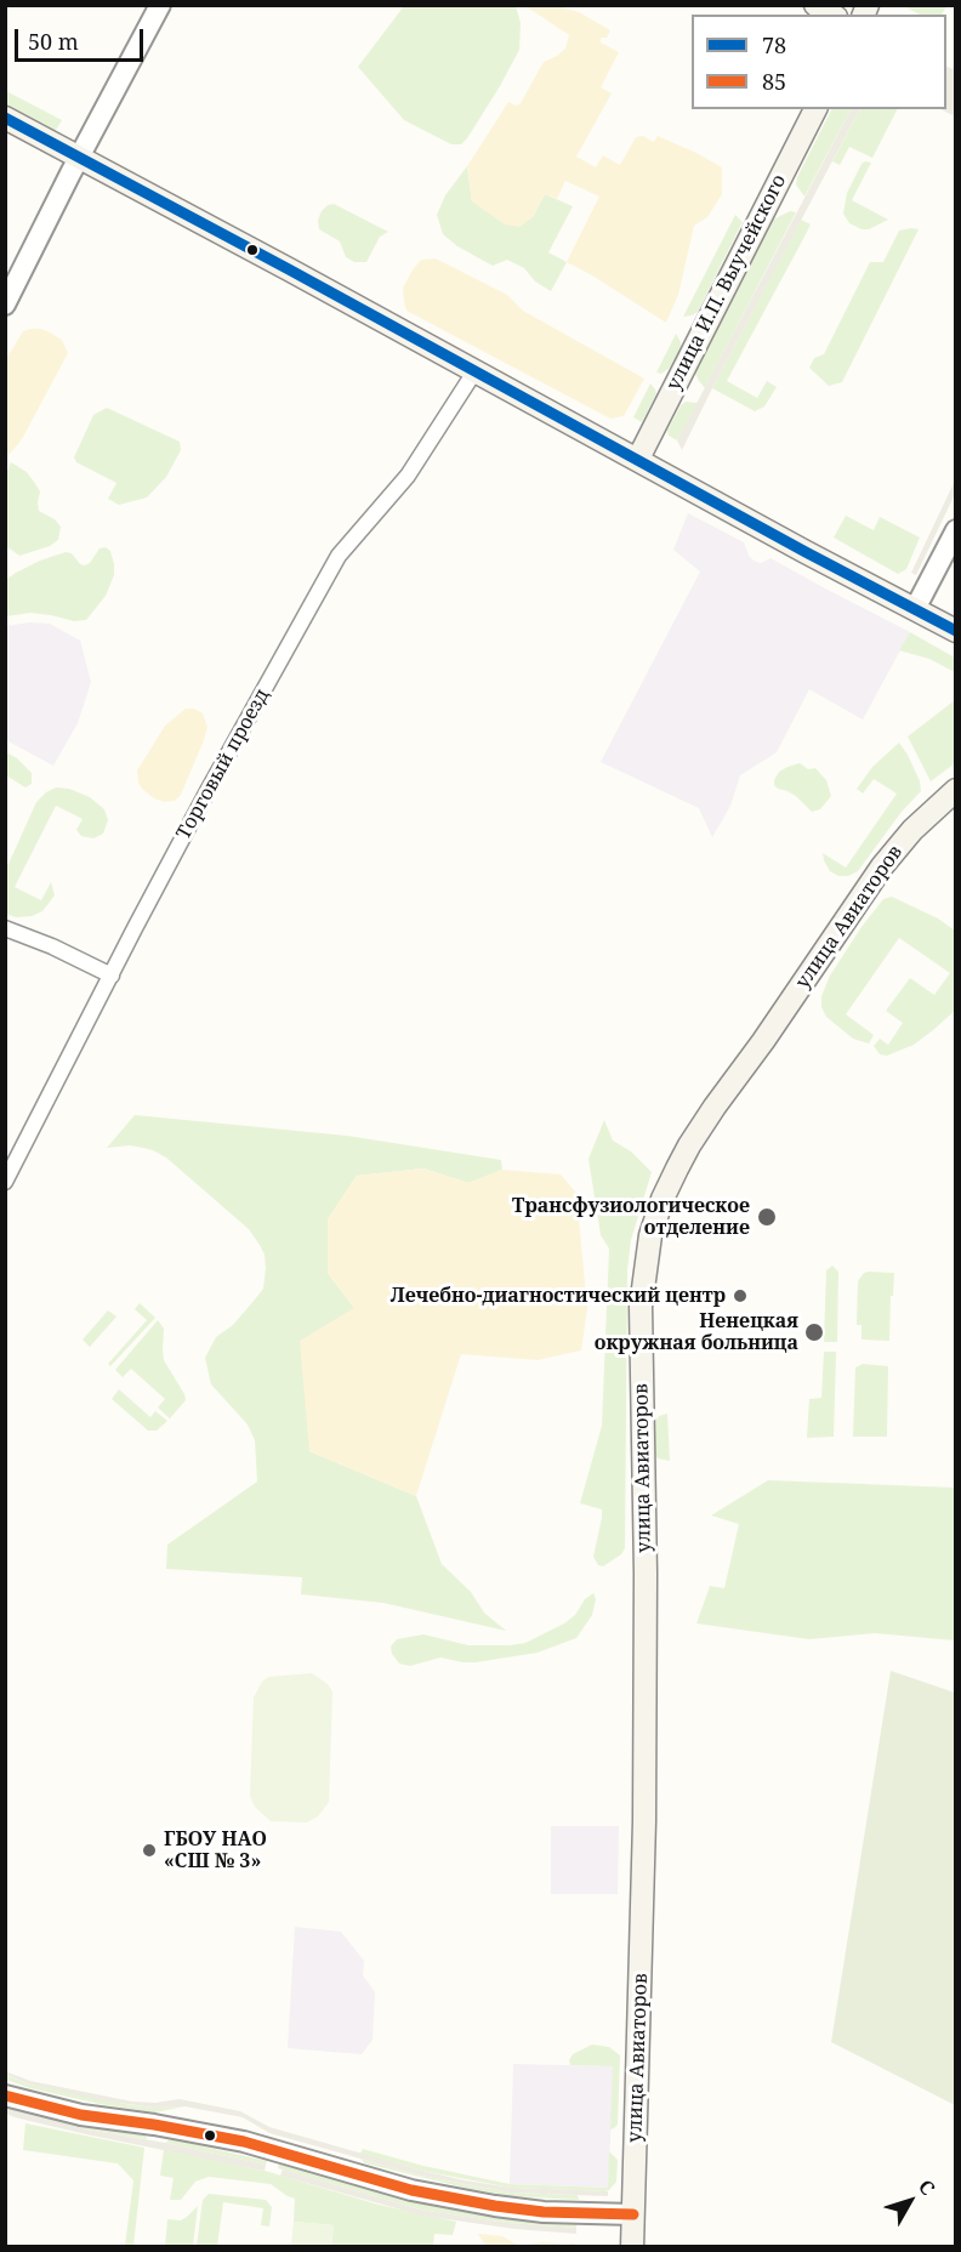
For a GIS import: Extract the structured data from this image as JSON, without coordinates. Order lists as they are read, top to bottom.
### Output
{
  "streets": {
    "main road": ["улица И.П. Выучейского", "улица Авиаторов"],
    "street": ["Торговый проезд"]
  },
  "places": [
    "Трансфузиологическое отделение",
    "Лечебно-диагностический центр",
    "Ненецкая окружная больница",
    "ГБОУ НАО «СШ № 3»"
  ],
  "lines": ["transit line 78", "transit line 85"],
  "legend": ["78", "85"],
  "scale_bar": "50 m",
  "north": "top right"
}
